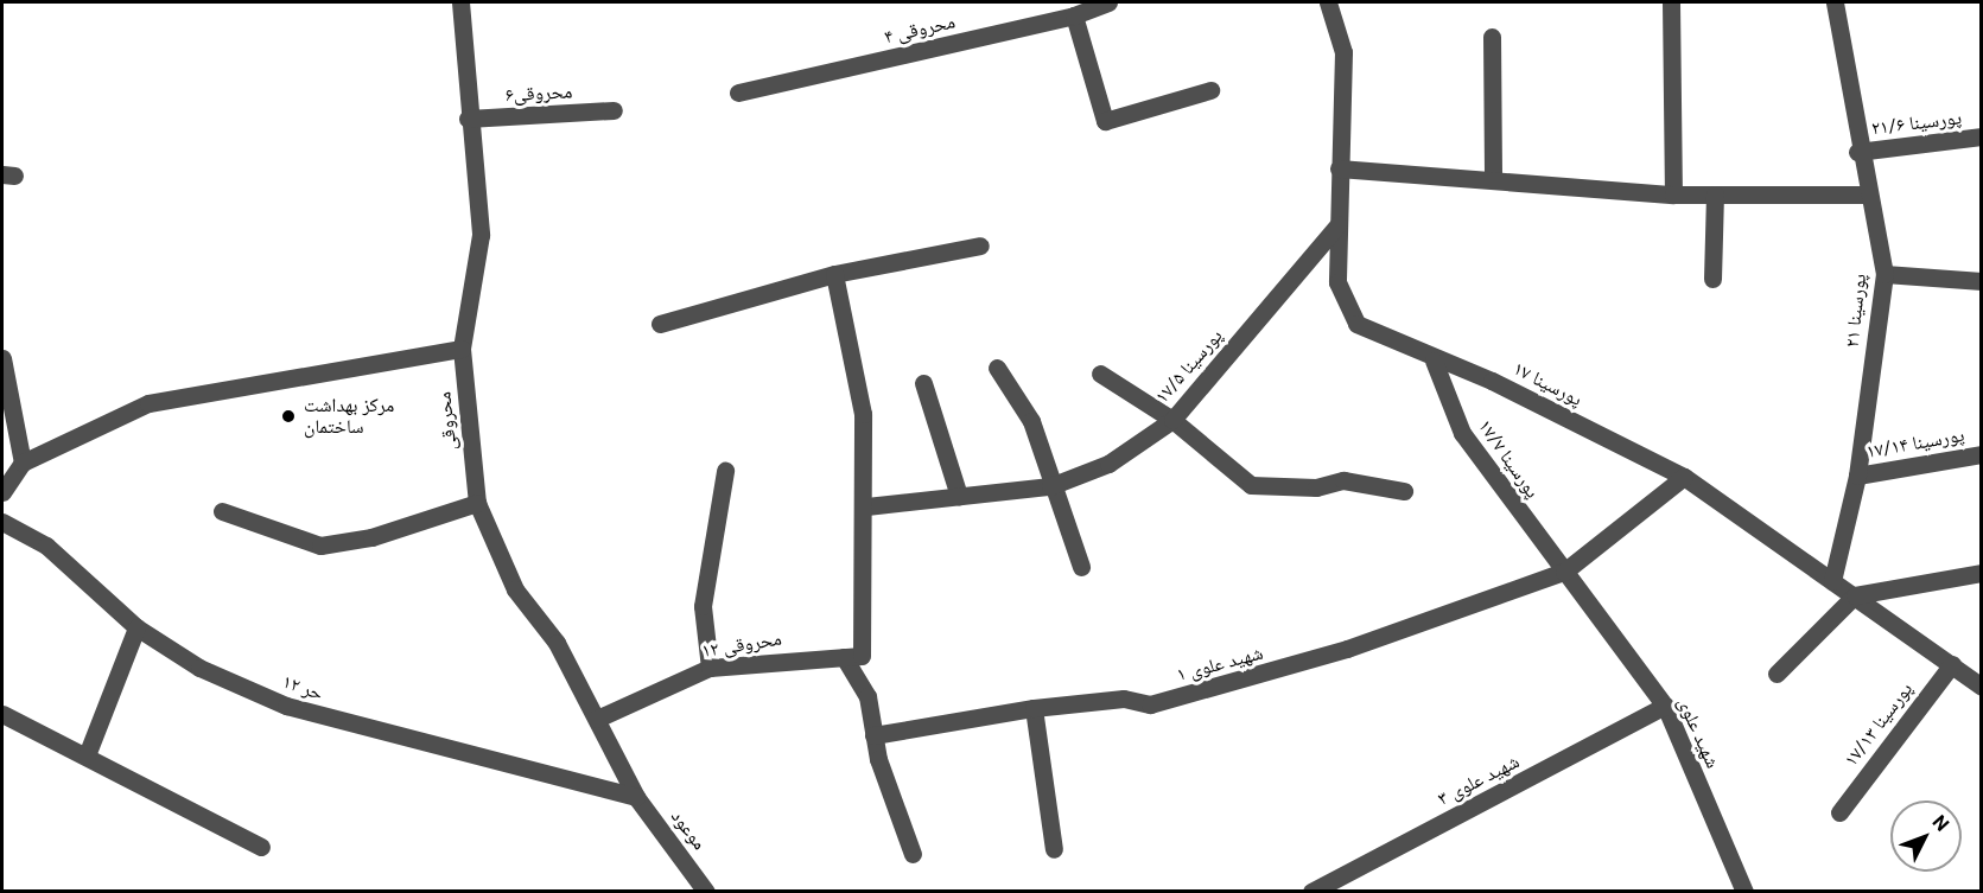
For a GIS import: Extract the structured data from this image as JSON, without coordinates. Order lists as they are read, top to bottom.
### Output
{
  "streets": {
    "street": [
      "محروقی ۴",
      "محروقی۶",
      "پورسینا ۲۱/۶",
      "پورسینا ۲۱",
      "پورسینا ۱۷/۵",
      "پورسینا ۱۷",
      "محروقی",
      "پورسینا ۱۷/۱۴",
      "پورسینا ۱۷/۷",
      "محروقی ۱۲",
      "شهید علوی ۱",
      "حر ۱۲",
      "پورسینا ۱۷/۱۳",
      "شهید علوی",
      "شهید علوی ۳",
      "موعود"
    ]
  },
  "crossings": [
    ["محروقی۶", "محروقی"],
    ["پورسینا ۲۱/۶", "پورسینا ۲۱"],
    ["پورسینا ۲۱", "پورسینا ۱۷"],
    ["پورسینا ۲۱", "پورسینا ۱۷/۱۴"],
    ["پورسینا ۱۷/۵", "پورسینا ۱۷"],
    ["پورسینا ۱۷", "پورسینا ۱۷/۷"],
    ["پورسینا ۱۷", "شهید علوی ۱"],
    ["پورسینا ۱۷", "پورسینا ۱۷/۱۳"],
    ["محروقی", "محروقی ۱۲"],
    ["محروقی", "حر ۱۲"],
    ["محروقی", "موعود"],
    ["پورسینا ۱۷/۷", "شهید علوی ۱"],
    ["پورسینا ۱۷/۷", "شهید علوی"],
    ["شهید علوی ۱", "شهید علوی"],
    ["حر ۱۲", "موعود"],
    ["شهید علوی", "شهید علوی ۳"]
  ],
  "places": ["مرکز بهداشت ساختمان"],
  "north": "top right"
}
